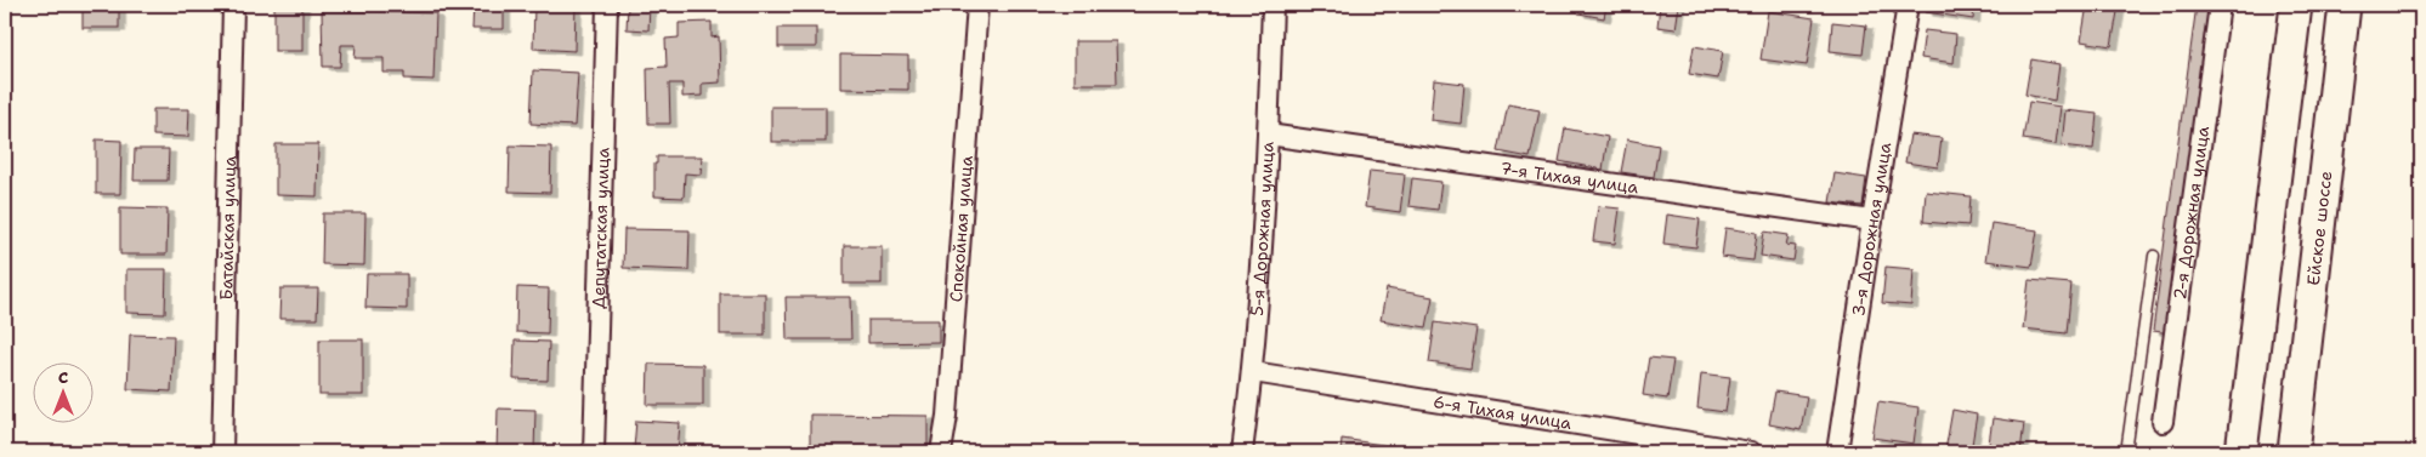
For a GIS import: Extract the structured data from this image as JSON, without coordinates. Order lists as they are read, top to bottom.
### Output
{
  "streets": {
    "main road": ["Ейское шоссе"],
    "street": [
      "7-я Тихая улица",
      "2-я Дорожная улица",
      "Батайская улица",
      "Депутатская улица",
      "3-я Дорожная улица",
      "Спокойная улица",
      "5-я Дорожная улица",
      "6-я Тихая улица"
    ]
  },
  "crossings": [
    ["7-я Тихая улица", "3-я Дорожная улица"],
    ["7-я Тихая улица", "5-я Дорожная улица"],
    ["5-я Дорожная улица", "6-я Тихая улица"]
  ],
  "north": "top"
}
